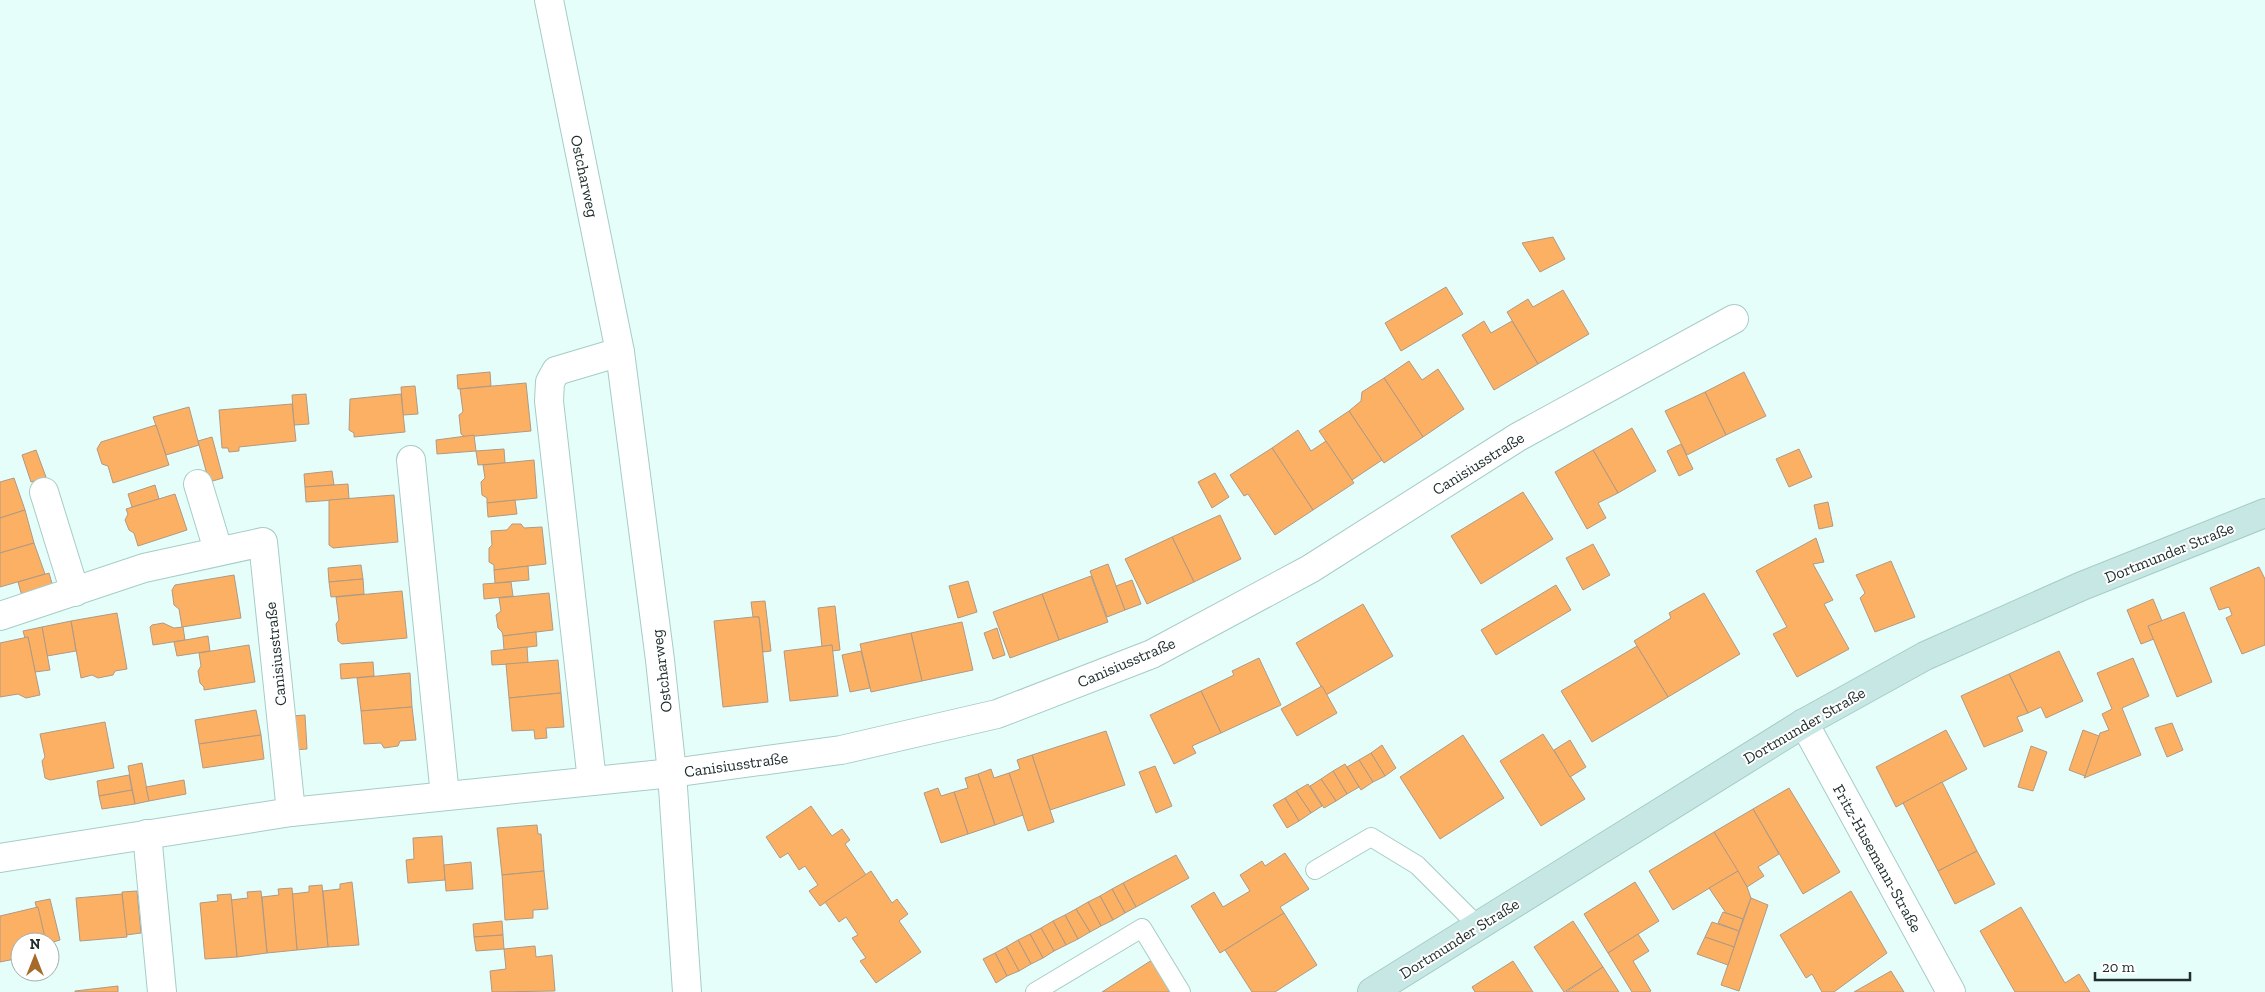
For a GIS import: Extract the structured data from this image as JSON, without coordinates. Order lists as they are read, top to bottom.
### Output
{
  "streets": {
    "main road": ["Dortmunder Straße"],
    "street": ["Ostcharweg", "Canisiusstraße", "Fritz-Husemann-Straße"]
  },
  "crossings": [
    ["Ostcharweg", "Canisiusstraße"],
    ["Dortmunder Straße", "Fritz-Husemann-Straße"]
  ],
  "scale_bar": "20 m",
  "north": "top"
}
